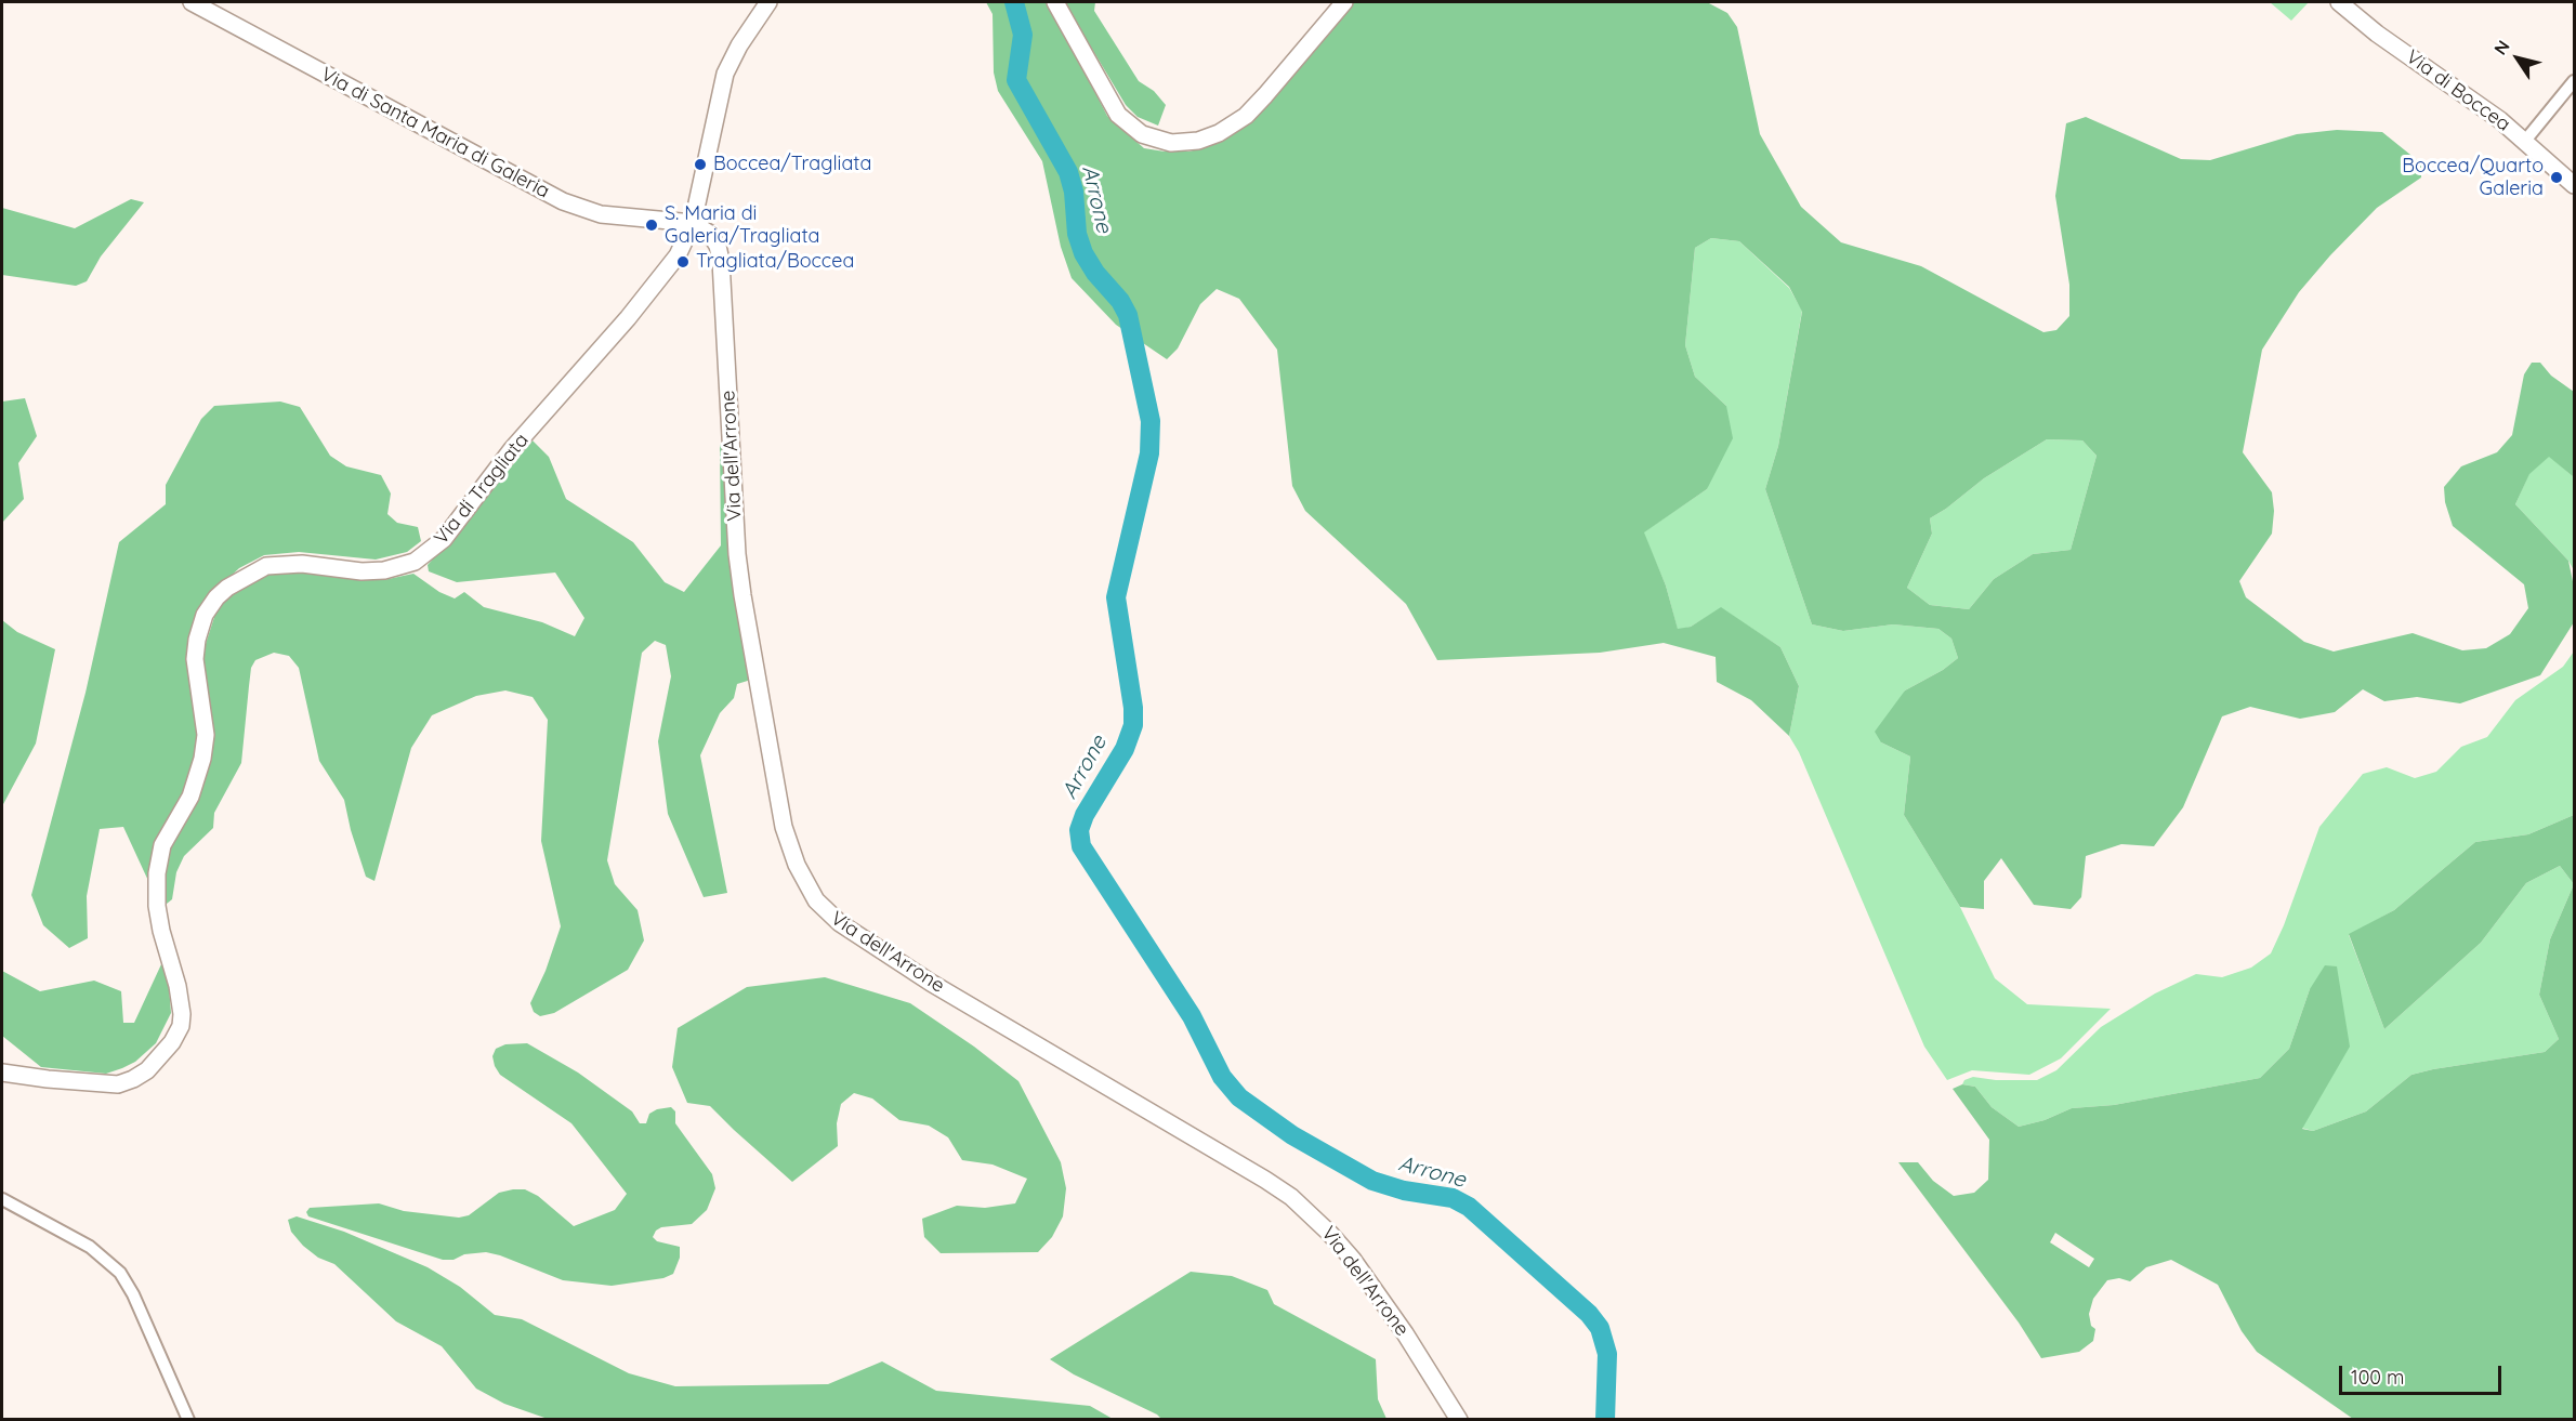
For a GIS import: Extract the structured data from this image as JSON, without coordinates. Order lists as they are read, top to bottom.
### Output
{
  "streets": {
    "street": [
      "Via di Boccea",
      "Via di Santa Maria di Galeria",
      "Via dell'Arrone",
      "Via di Tragliata"
    ]
  },
  "crossings": [
    ["Via di Santa Maria di Galeria", "Via dell'Arrone"],
    ["Via di Santa Maria di Galeria", "Via di Tragliata"],
    ["Via dell'Arrone", "Via di Tragliata"]
  ],
  "water": ["Arrone"],
  "places": [
    "Boccea/Tragliata",
    "Boccea/Quarto Galeria",
    "S. Maria di Galeria/Tragliata",
    "Tragliata/Boccea"
  ],
  "scale_bar": "100 m",
  "north": "top left"
}
